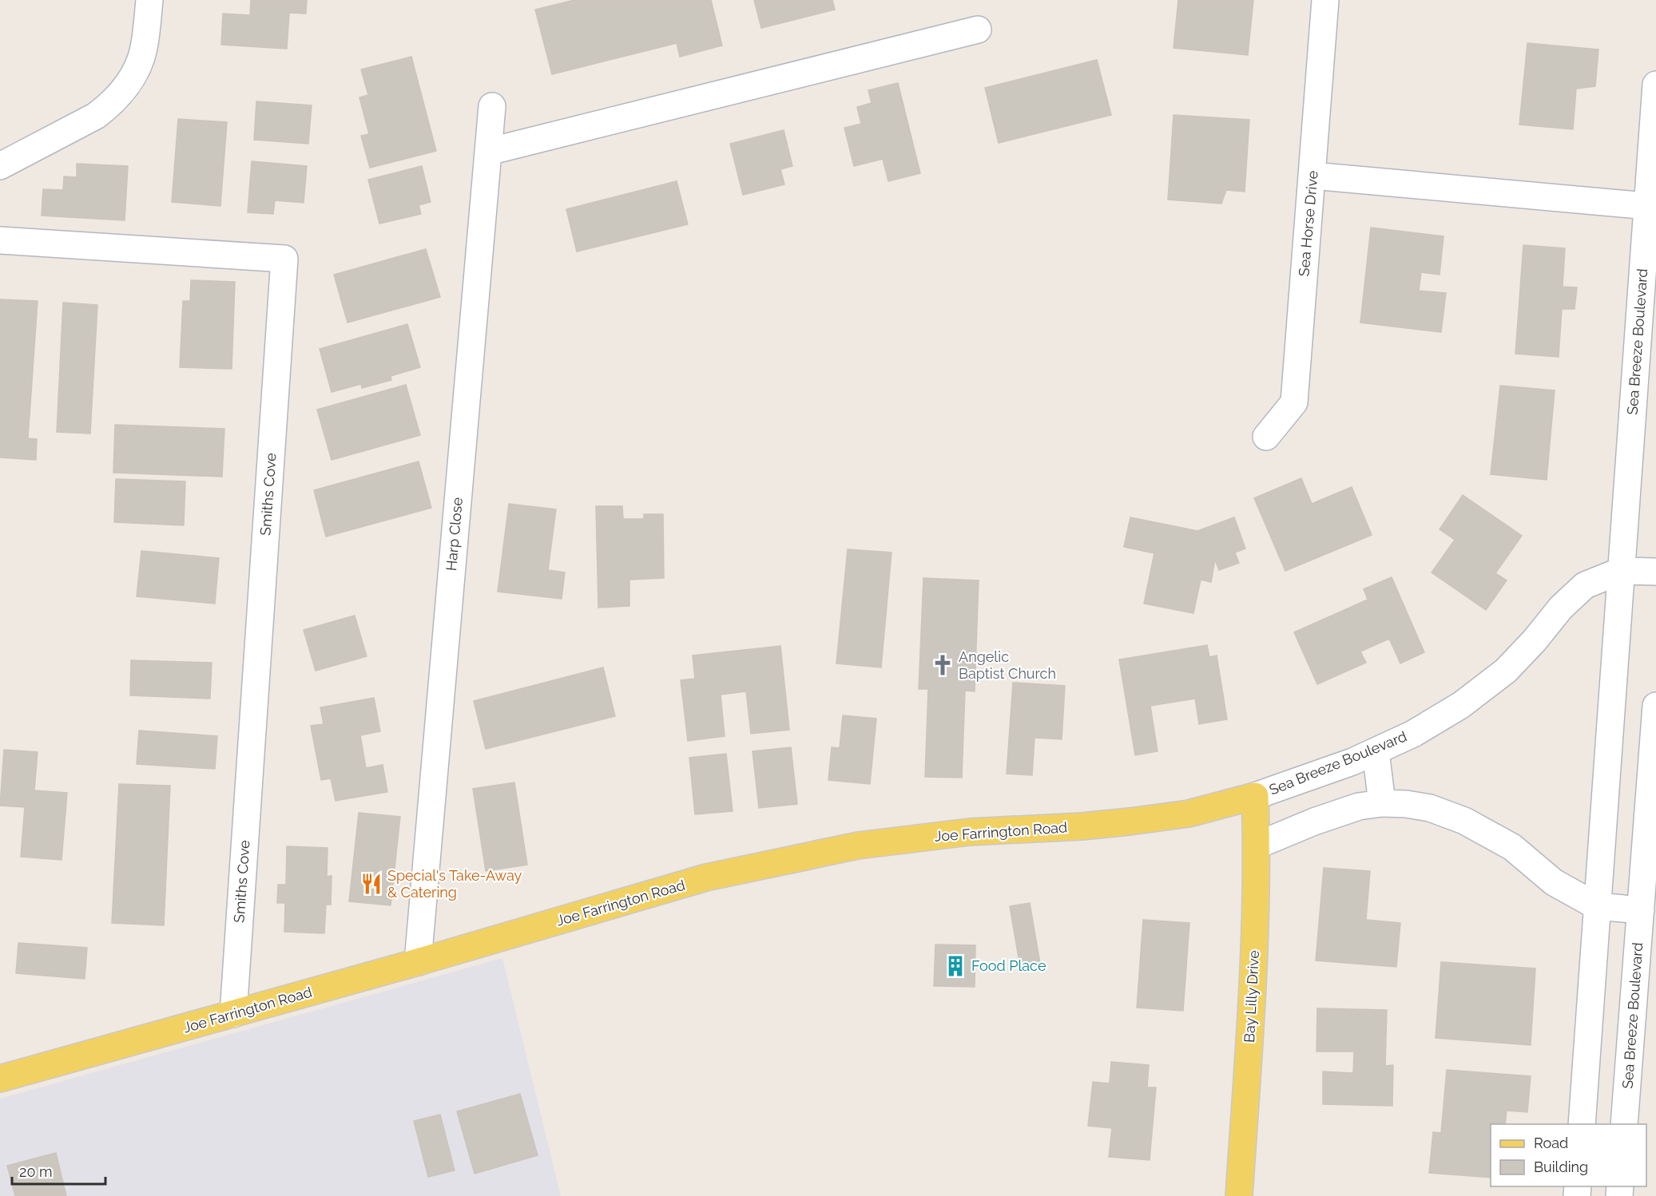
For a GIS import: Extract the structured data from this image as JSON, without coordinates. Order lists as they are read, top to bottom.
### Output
{
  "streets": {
    "main road": ["Joe Farrington Road", "Bay Lilly Drive"],
    "street": [
      "Sea Horse Drive",
      "Sea Breeze Boulevard",
      "Smiths Cove",
      "Harp Close"
    ]
  },
  "crossings": [
    ["Sea Breeze Boulevard", "Joe Farrington Road"],
    ["Sea Breeze Boulevard", "Bay Lilly Drive"],
    ["Smiths Cove", "Joe Farrington Road"],
    ["Harp Close", "Joe Farrington Road"],
    ["Joe Farrington Road", "Bay Lilly Drive"]
  ],
  "places": {
    "church": ["Angelic Baptist Church"],
    "restaurant": ["Special's Take-Away & Catering"],
    "building": ["Food Place"]
  },
  "legend": ["Road", "Building"],
  "scale_bar": "20 m"
}
